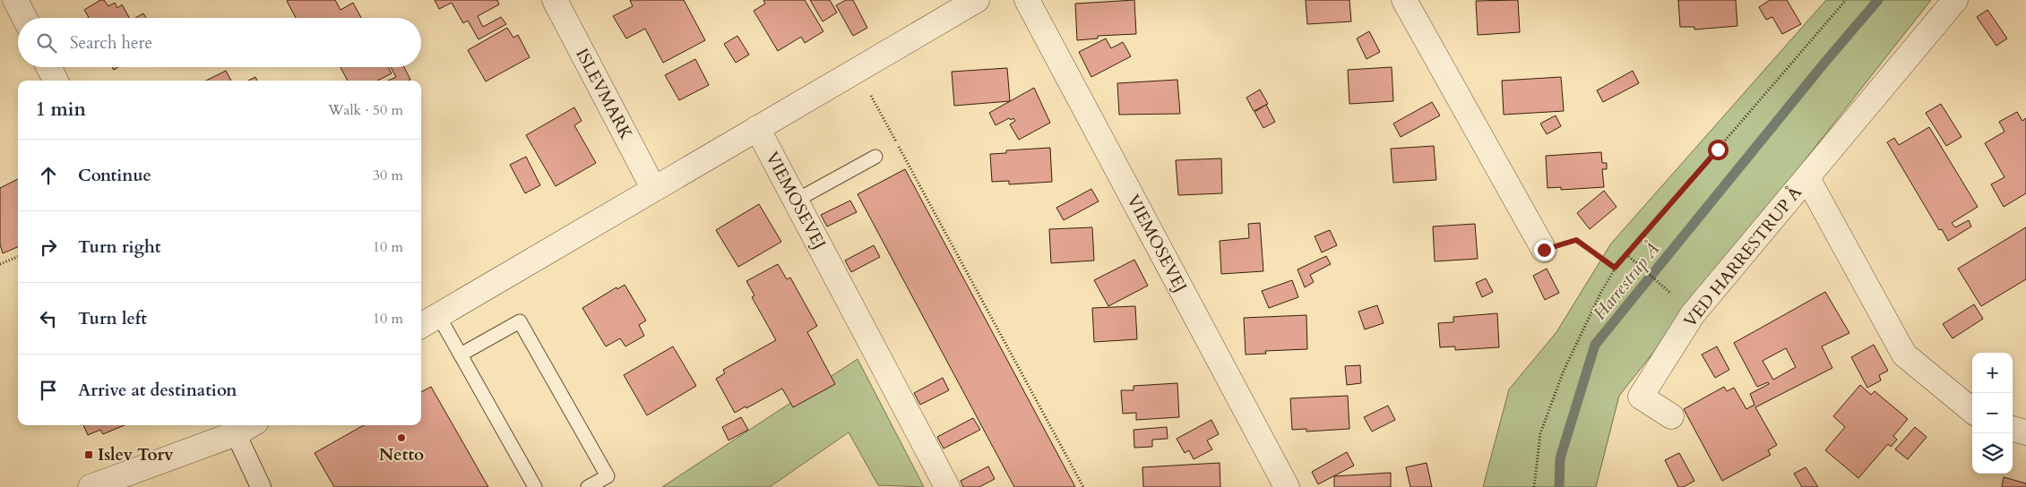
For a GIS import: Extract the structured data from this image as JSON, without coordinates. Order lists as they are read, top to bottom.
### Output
{
  "streets": {
    "street": ["ISLEVMARK", "VIEMOSEVEJ", "VED HARRESTRUP Å"]
  },
  "water": ["Harrestrup Å"],
  "places": {
    "other": ["Netto"],
    "transit": ["Islev Torv"]
  },
  "page": {
    "search": "Search here",
    "heading": ["1 min", "Walk · 50 m"],
    "list": [
      ["Continue", "30 m"],
      ["Turn right", "10 m"],
      ["Turn left", "10 m"],
      "Arrive at destination"
    ],
    "map_buttons": ["+", "−"]
  }
}
